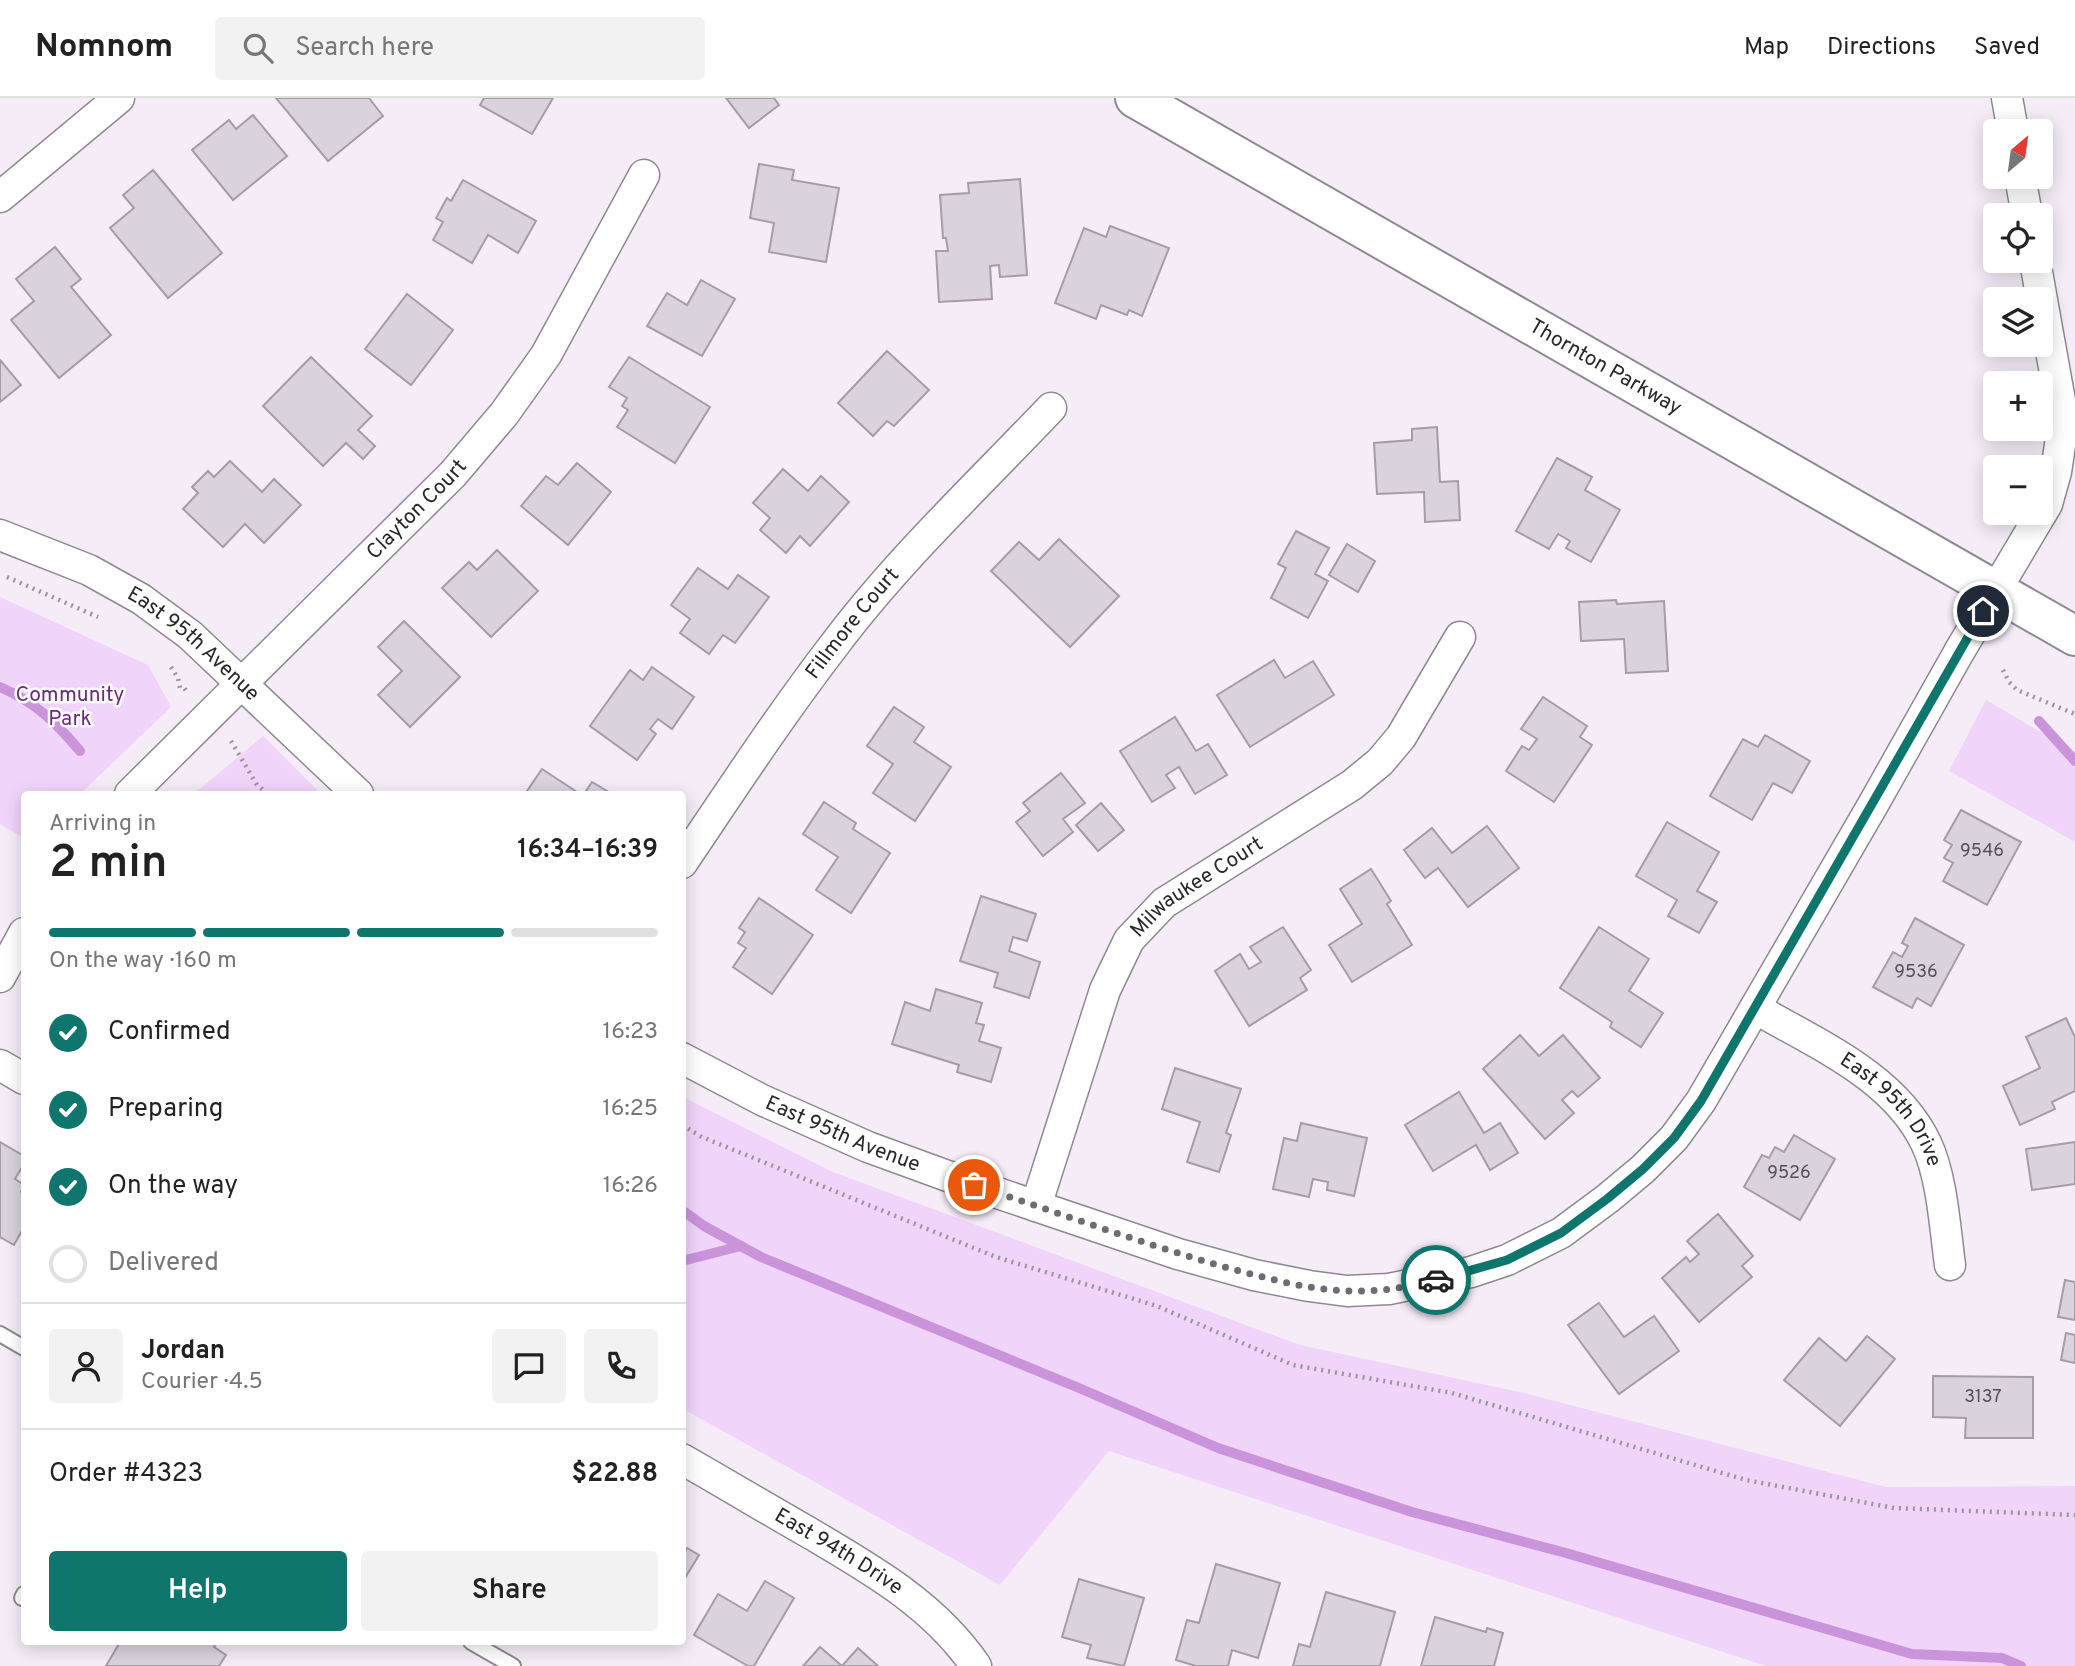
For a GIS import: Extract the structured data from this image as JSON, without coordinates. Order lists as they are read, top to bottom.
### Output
{
  "streets": {
    "main road": ["Thornton Parkway"],
    "street": [
      "Clayton Court",
      "Fillmore Court",
      "East 95th Avenue",
      "Milwaukee Court",
      "East 95th Drive",
      "East 94th Drive"
    ]
  },
  "crossings": [
    ["Thornton Parkway", "East 95th Avenue"],
    ["Clayton Court", "East 95th Avenue"],
    ["East 95th Avenue", "Milwaukee Court"],
    ["East 95th Avenue", "East 95th Drive"]
  ],
  "parks": ["Community Park"],
  "house_numbers": [
    "9546",
    "9536",
    "9526",
    "3137"
  ],
  "north": "top right",
  "page": {
    "header": "Nomnom",
    "search": "Search here",
    "nav": ["Map", "Directions", "Saved"],
    "map_buttons": ["+", "−"],
    "heading": ["2 min", "Arriving in", "16:34–16:39"],
    "panel": [
      "Jordan",
      "Courier · 4.5",
      "Order #4323",
      "$22.88"
    ],
    "bar": "On the way · 160 m",
    "list": [
      ["Confirmed", "16:23"],
      ["Preparing", "16:25"],
      ["On the way", "16:26"],
      "Delivered"
    ],
    "buttons": ["Help", "Share"]
  }
}
